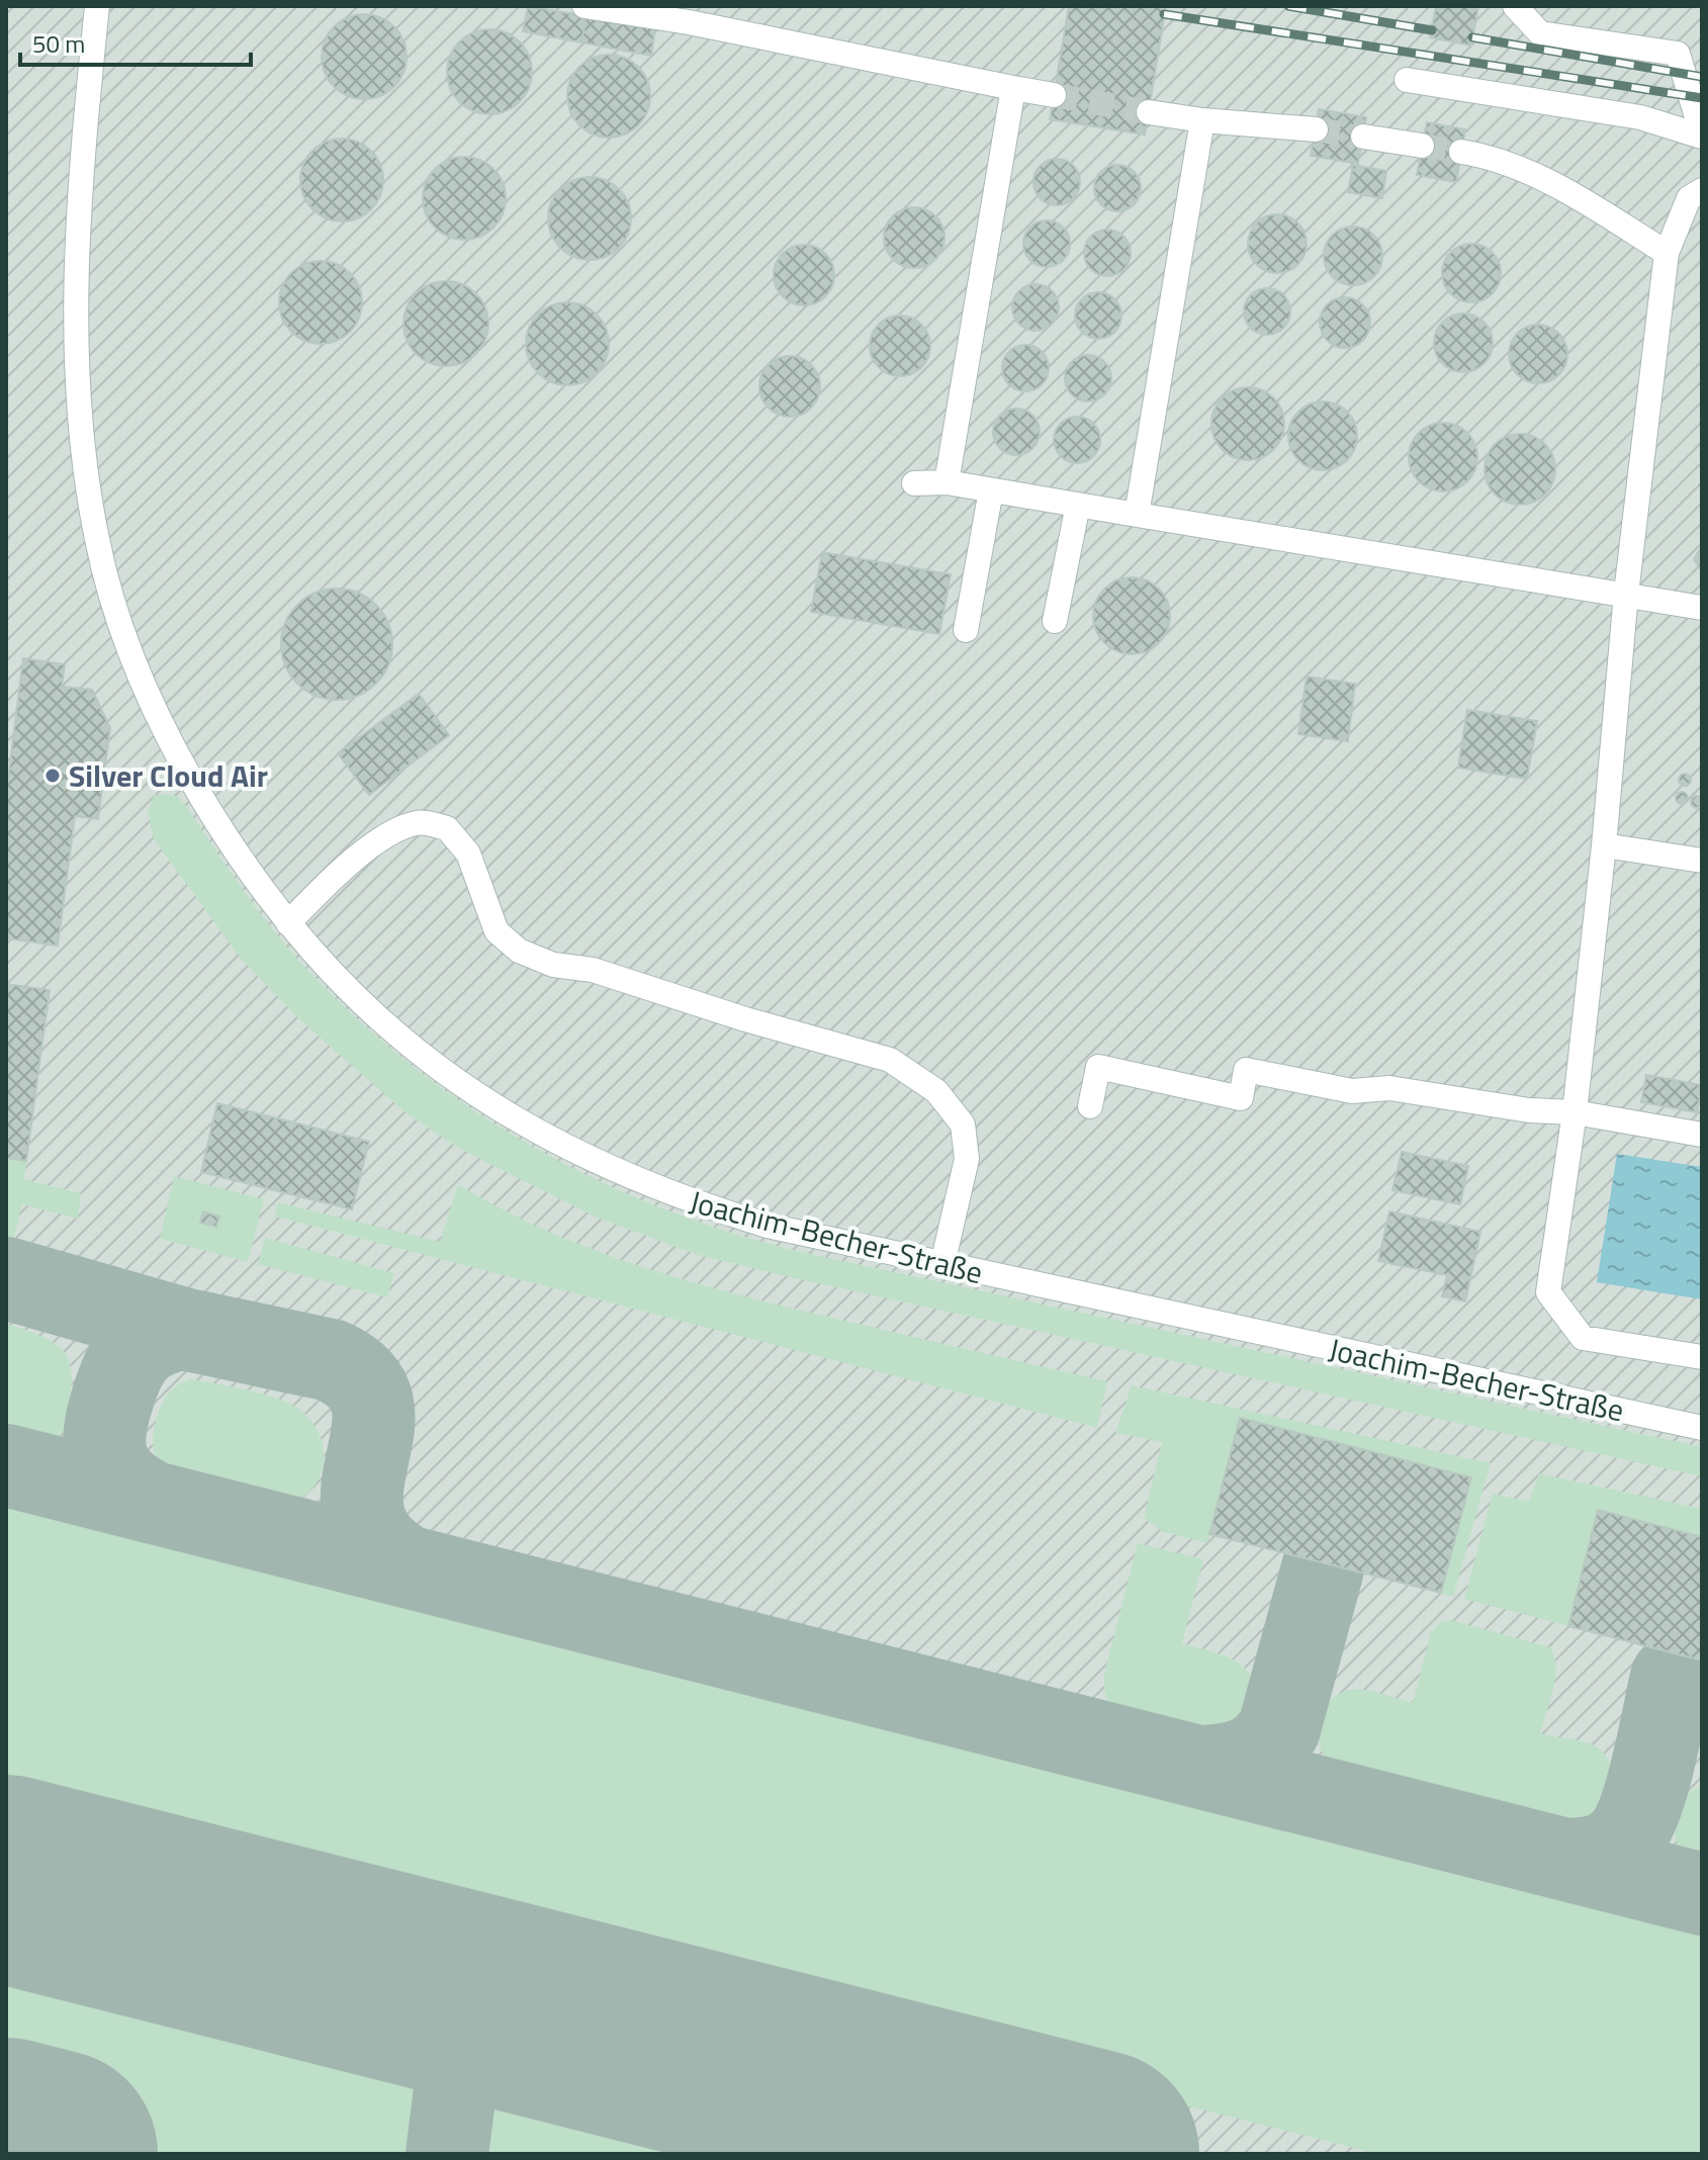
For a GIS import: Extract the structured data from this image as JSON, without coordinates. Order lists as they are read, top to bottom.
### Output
{
  "streets": {
    "street": ["Joachim-Becher-Straße"]
  },
  "places": ["Silver Cloud Air"],
  "scale_bar": "50 m"
}
